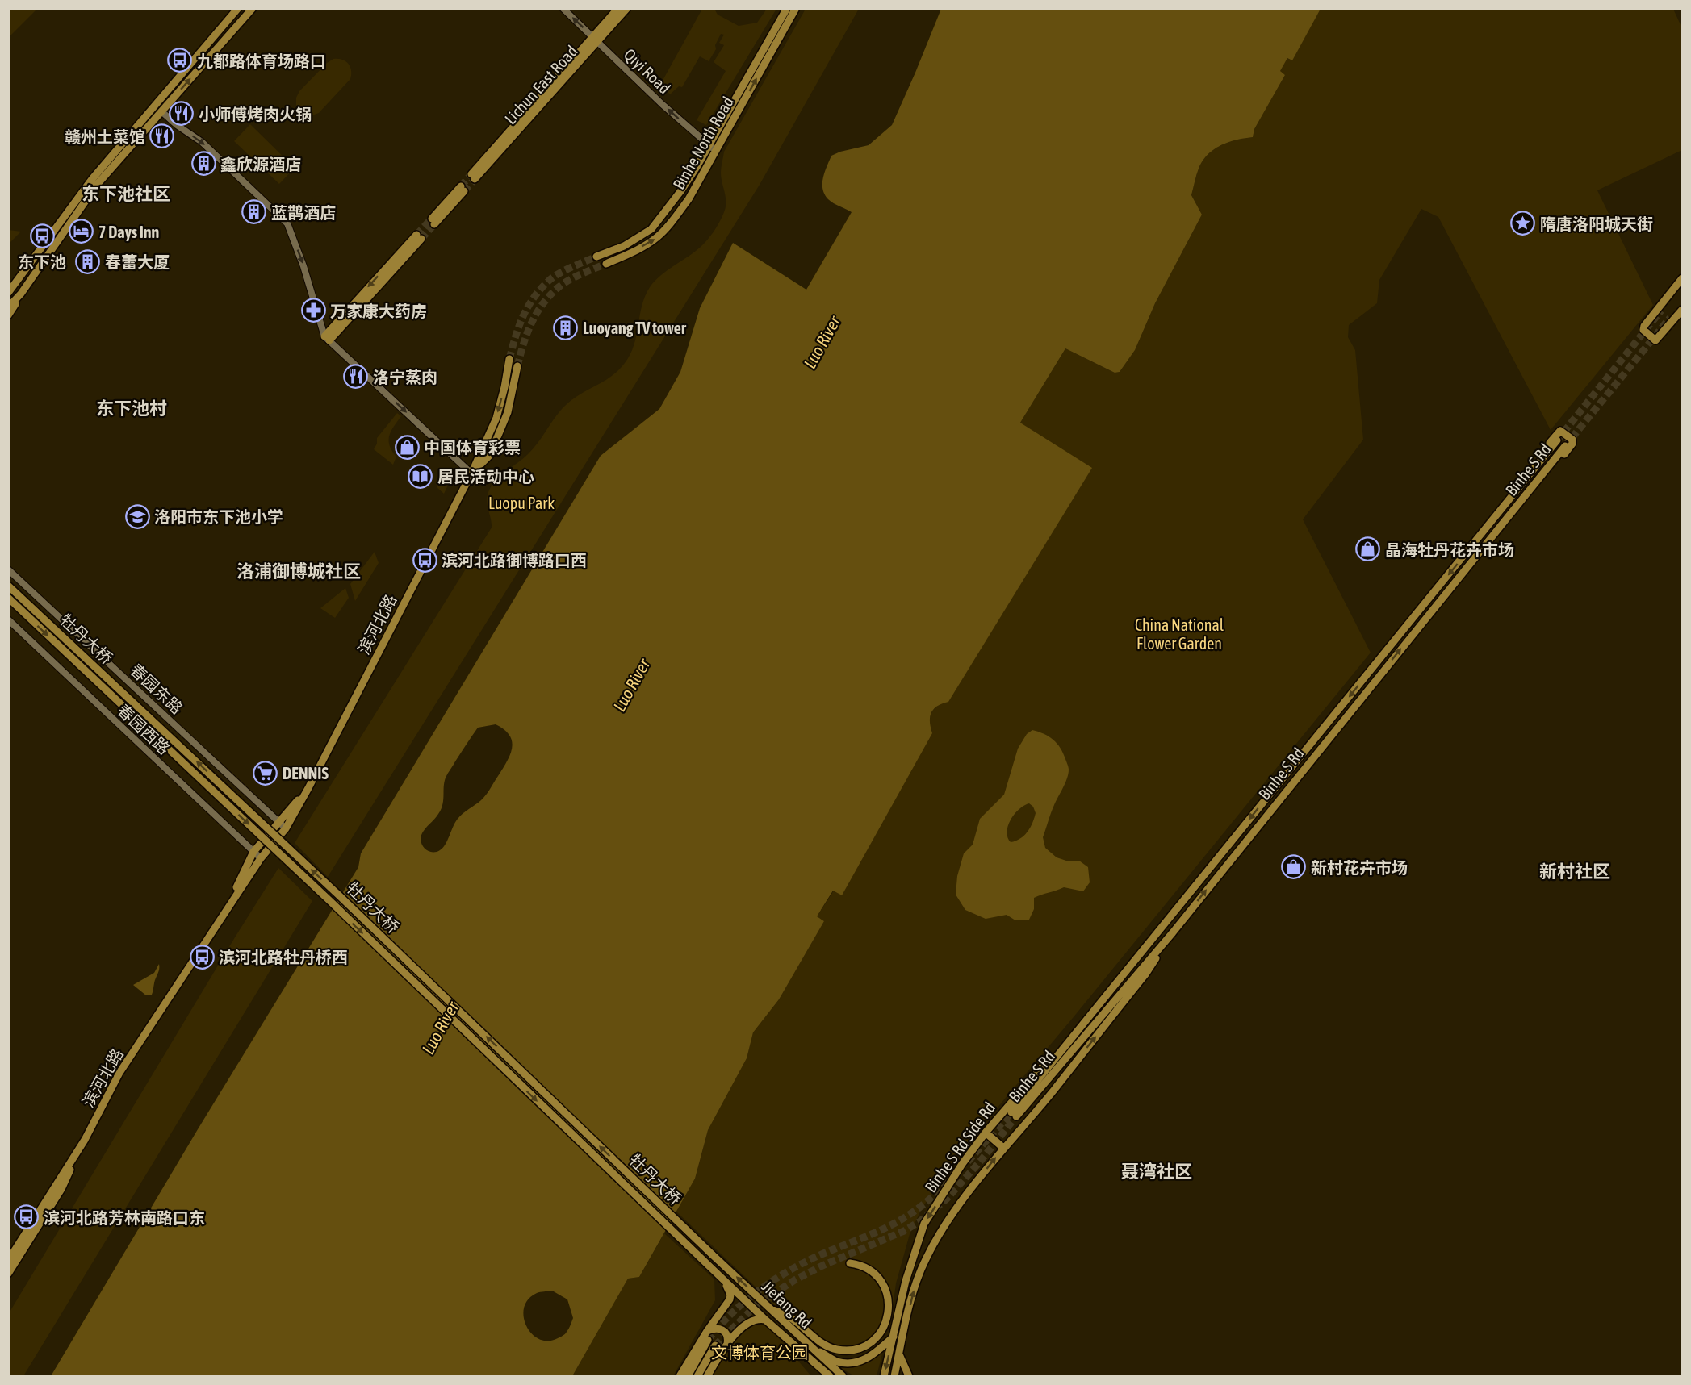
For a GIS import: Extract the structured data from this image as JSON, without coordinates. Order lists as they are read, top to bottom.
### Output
{
  "streets": {
    "main road": [
      "Lichun East Road",
      "Binhe North Road",
      "Binhe S Rd",
      "滨河北路",
      "牡丹大桥",
      "Binhe S Rd Side Rd",
      "Jiefang Rd"
    ],
    "street": ["Qiyi Road", "春园东路", "春园西路"]
  },
  "crossings": [
    ["Qiyi Road", "Lichun East Road"],
    ["Qiyi Road", "Binhe North Road"],
    ["Binhe S Rd", "Binhe S Rd Side Rd"],
    ["滨河北路", "春园东路"],
    ["滨河北路", "春园西路"],
    ["牡丹大桥", "Jiefang Rd"]
  ],
  "one_way": ["Qiyi Road"],
  "districts": [
    "东下池社区",
    "东下池村",
    "洛浦御博城社区",
    "新村社区",
    "聂湾社区"
  ],
  "water": ["Luo River"],
  "parks": ["Luopu Park", "China National Flower Garden", "文博体育公园"],
  "places": {
    "bus stop": [
      "九都路体育场路口",
      "东下池",
      "滨河北路御博路口西",
      "滨河北路牡丹桥西",
      "滨河北路芳林南路口东"
    ],
    "restaurant": ["小师傅烤肉火锅", "赣州土菜馆", "洛宁蒸肉"],
    "building": [
      "鑫欣源酒店",
      "蓝鹊酒店",
      "春蕾大厦",
      "Luoyang TV tower"
    ],
    "place": ["隋唐洛阳城天街"],
    "hotel": ["7 Days Inn"],
    "pharmacy": ["万家康大药房"],
    "shop": ["中国体育彩票", "晶海牡丹花卉市场", "新村花卉市场"],
    "library": ["居民活动中心"],
    "school or university": ["洛阳市东下池小学"],
    "supermarket": ["DENNIS"]
  }
}
